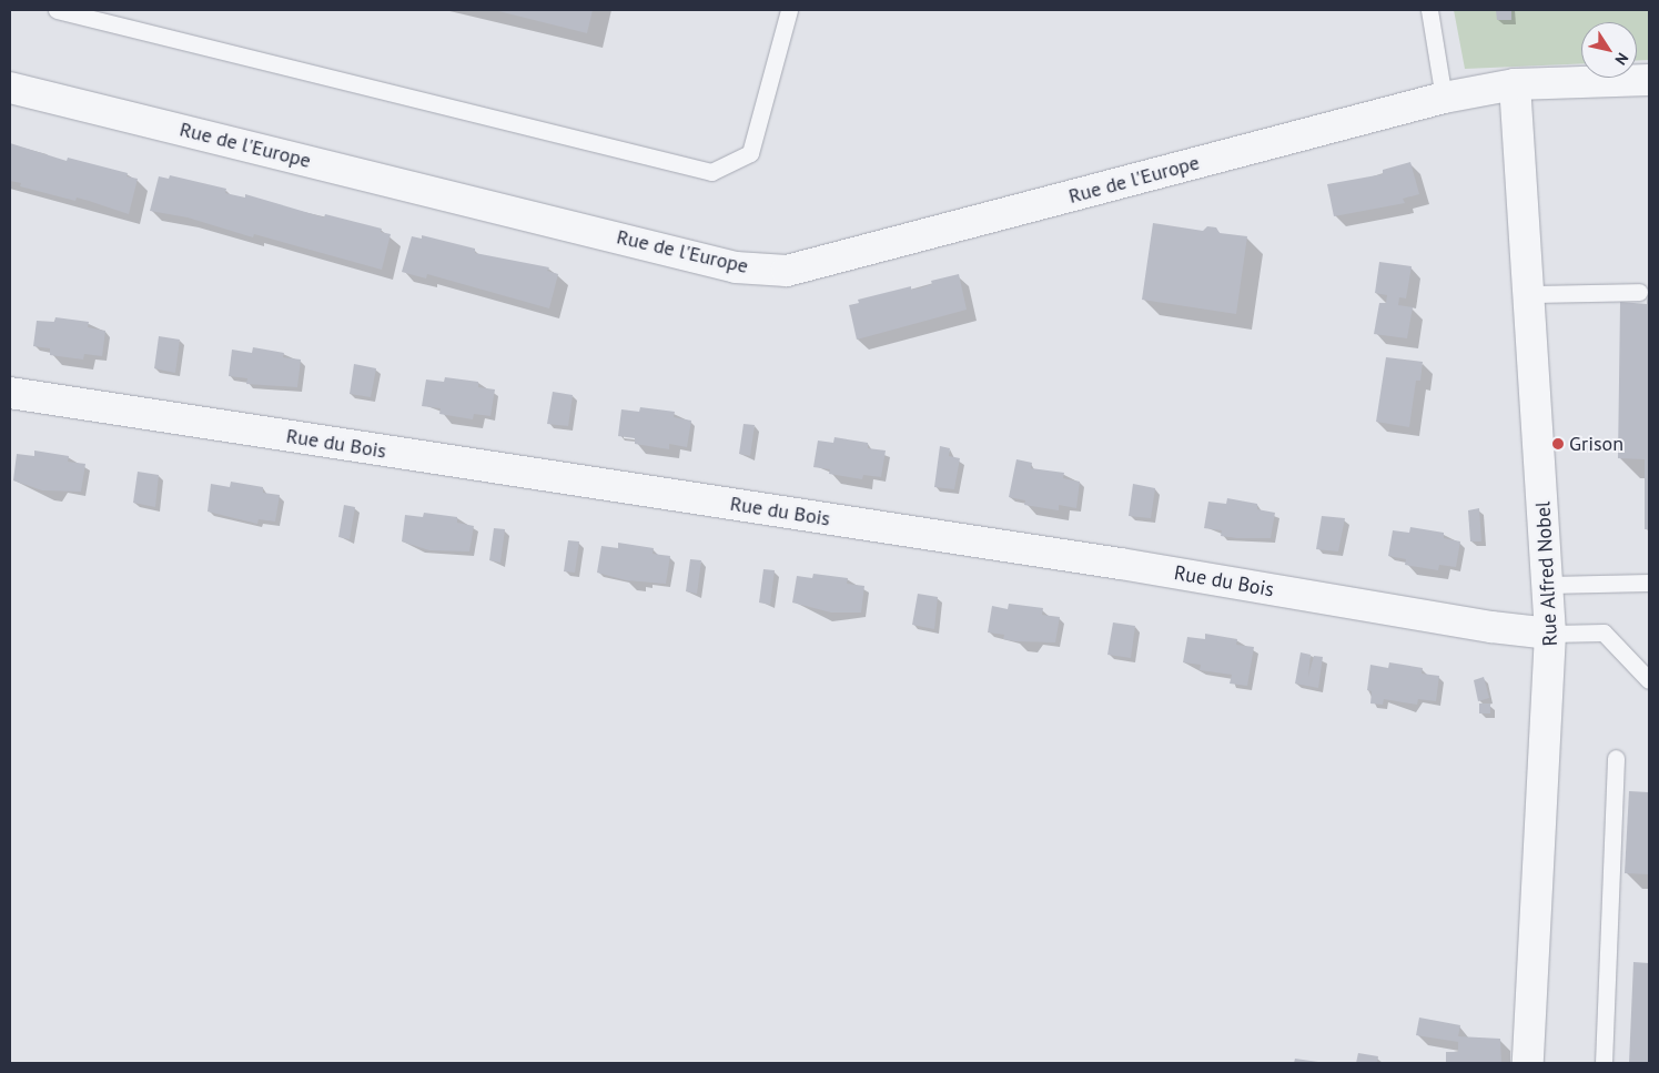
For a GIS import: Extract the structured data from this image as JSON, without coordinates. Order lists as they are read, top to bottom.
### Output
{
  "streets": {
    "street": ["Rue de l'Europe", "Rue du Bois", "Rue Alfred Nobel"]
  },
  "crossings": [
    ["Rue de l'Europe", "Rue Alfred Nobel"],
    ["Rue du Bois", "Rue Alfred Nobel"]
  ],
  "places": ["Grison"],
  "north": "bottom right"
}
